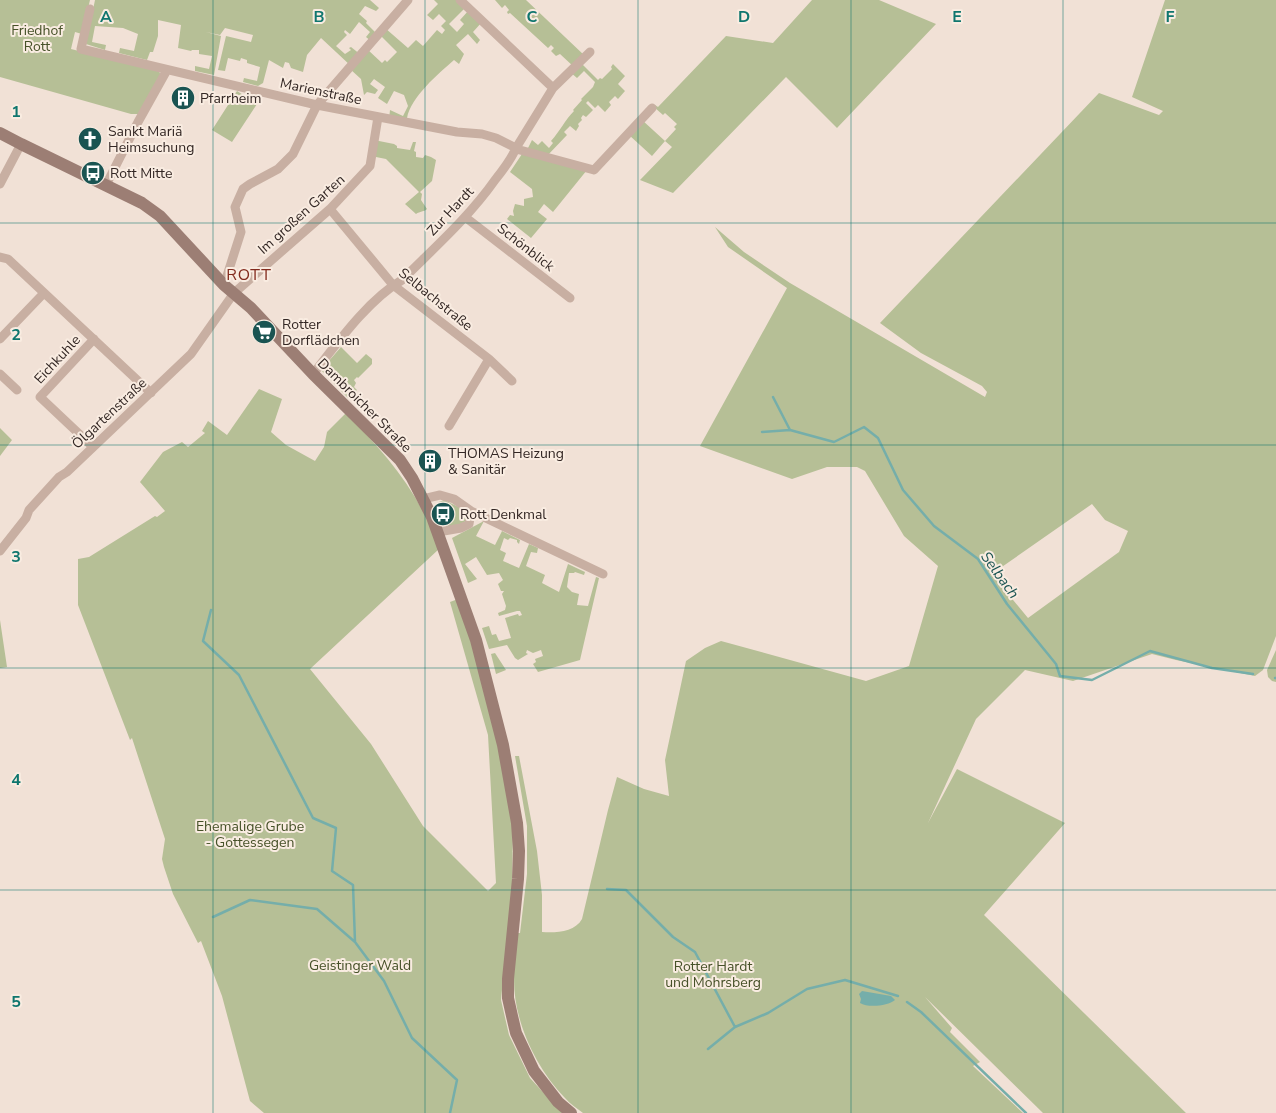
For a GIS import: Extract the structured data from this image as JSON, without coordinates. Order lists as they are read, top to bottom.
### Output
{
  "streets": {
    "street": [
      "Marienstraße",
      "Zur Hardt",
      "Im großen Garten",
      "Schönblick",
      "Selbachstraße",
      "Eichkuhle",
      "Dambroicher Straße",
      "Ölgartenstraße"
    ]
  },
  "crossings": [
    ["Marienstraße", "Zur Hardt"],
    ["Marienstraße", "Im großen Garten"],
    ["Zur Hardt", "Schönblick"],
    ["Zur Hardt", "Selbachstraße"],
    ["Zur Hardt", "Dambroicher Straße"],
    ["Im großen Garten", "Selbachstraße"],
    ["Im großen Garten", "Dambroicher Straße"],
    ["Im großen Garten", "Ölgartenstraße"],
    ["Eichkuhle", "Ölgartenstraße"],
    ["Dambroicher Straße", "Ölgartenstraße"]
  ],
  "districts": ["ROTT"],
  "water": ["Selbach"],
  "parks": [
    "Friedhof Rott",
    "Ehemalige Grube - Gottessegen",
    "Geistinger Wald",
    "Rotter Hardt und Mohrsberg"
  ],
  "places": {
    "building": ["Pfarrheim", "THOMAS Heizung & Sanitär"],
    "church": ["Sankt Mariä Heimsuchung"],
    "bus stop": ["Rott Mitte", "Rott Denkmal"],
    "supermarket": ["Rotter Dorflädchen"]
  },
  "grid": {
    "columns": [
      "A",
      "B",
      "C",
      "D",
      "E",
      "F"
    ],
    "rows": [
      "1",
      "2",
      "3",
      "4",
      "5"
    ]
  }
}
